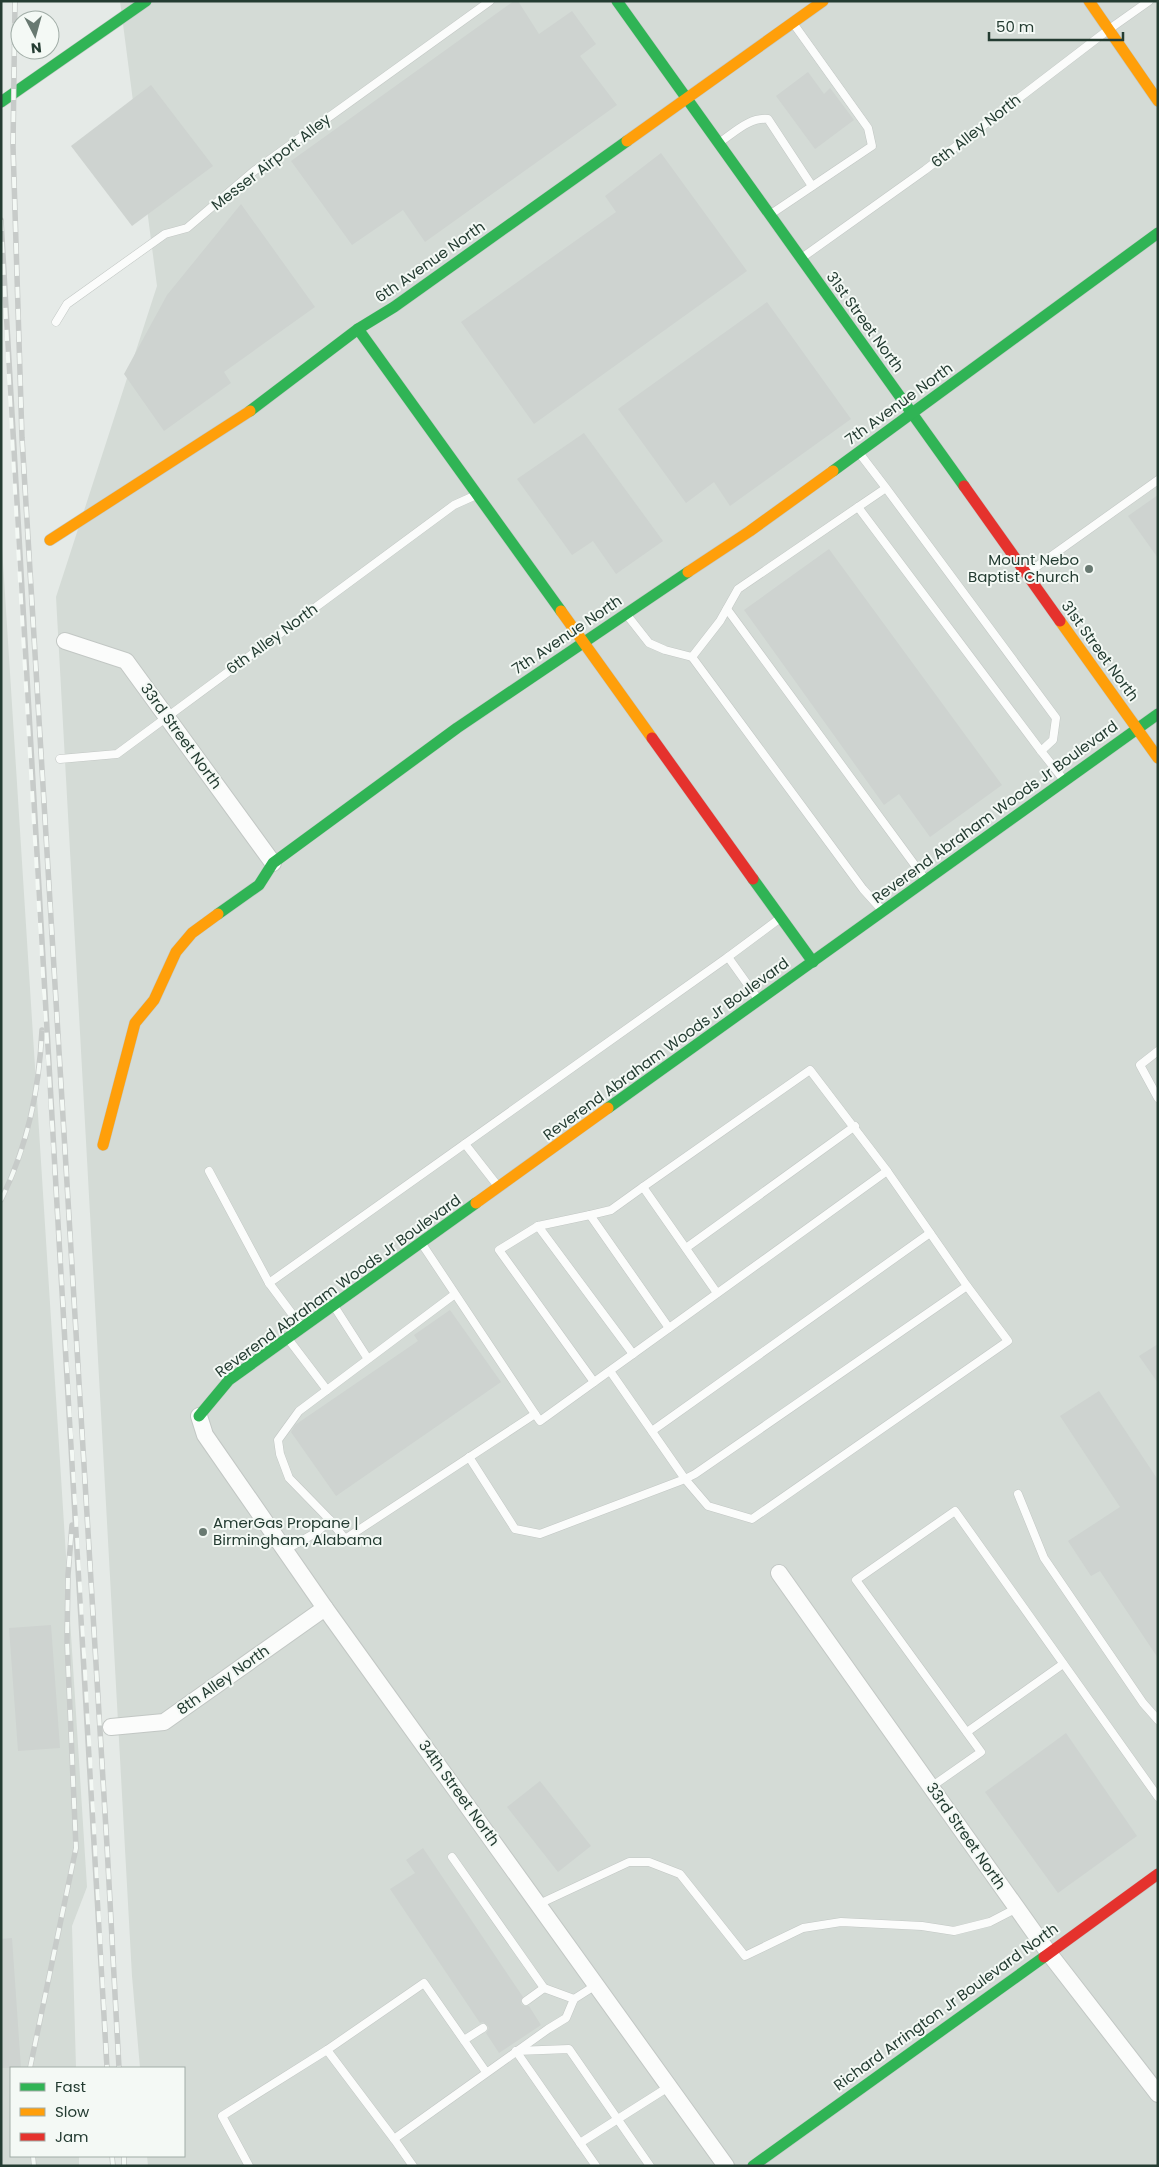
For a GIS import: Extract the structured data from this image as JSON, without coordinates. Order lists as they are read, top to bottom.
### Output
{
  "streets": {
    "street": [
      "6th Avenue North",
      "31st Street North",
      "7th Avenue North",
      "33rd Street North",
      "Reverend Abraham Woods Jr Boulevard",
      "8th Alley North",
      "34th Street North",
      "Richard Arrington Jr Boulevard North"
    ],
    "lane": ["6th Alley North", "Messer Airport Alley"]
  },
  "crossings": [
    ["6th Alley North", "31st Street North"],
    ["6th Alley North", "33rd Street North"],
    ["6th Avenue North", "31st Street North"],
    ["31st Street North", "7th Avenue North"],
    ["31st Street North", "Reverend Abraham Woods Jr Boulevard"],
    ["7th Avenue North", "33rd Street North"],
    ["33rd Street North", "Richard Arrington Jr Boulevard North"],
    ["Reverend Abraham Woods Jr Boulevard", "34th Street North"],
    ["8th Alley North", "34th Street North"]
  ],
  "places": ["Mount Nebo Baptist Church", "AmerGas Propane | Birmingham, Alabama"],
  "legend": ["Fast", "Slow", "Jam"],
  "scale_bar": "50 m",
  "north": "bottom"
}
